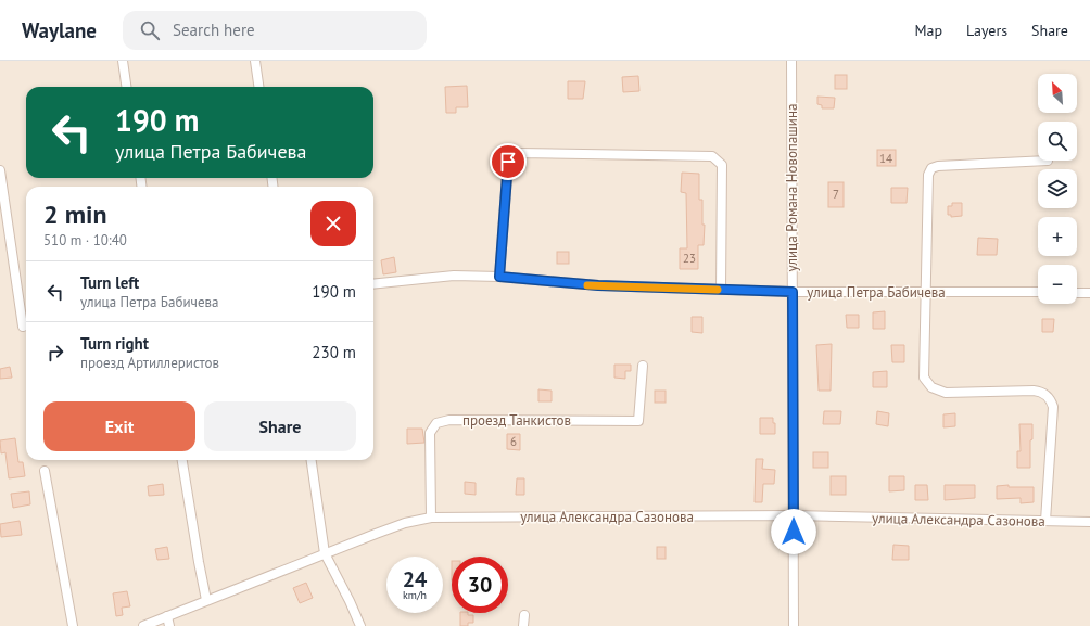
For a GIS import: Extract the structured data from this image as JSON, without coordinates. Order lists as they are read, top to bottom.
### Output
{
  "streets": {
    "street": [
      "улица Романа Новопашина",
      "улица Петра Бабичева",
      "проезд Танкистов",
      "улица Александра Сазонова"
    ]
  },
  "crossings": [
    ["улица Романа Новопашина", "улица Петра Бабичева"],
    ["улица Романа Новопашина", "улица Александра Сазонова"],
    ["проезд Танкистов", "улица Александра Сазонова"]
  ],
  "house_numbers": [
    "14",
    "7",
    "23",
    "6"
  ],
  "north": "top left",
  "page": {
    "header": "Waylane",
    "search": "Search here",
    "nav": ["Map", "Layers", "Share"],
    "map_buttons": ["+", "−"],
    "turn": ["190 m", "улица Петра Бабичева"],
    "heading": ["2 min", "510 m · 10:40"],
    "list": [
      {
        "name": "Turn left",
        "note": "улица Петра Бабичева",
        "value": "190 m"
      },
      {
        "name": "Turn right",
        "note": "проезд Артиллеристов",
        "value": "230 m"
      }
    ],
    "buttons": ["Exit", "Share"],
    "speed": "24 km/h",
    "limit": "30"
  }
}
